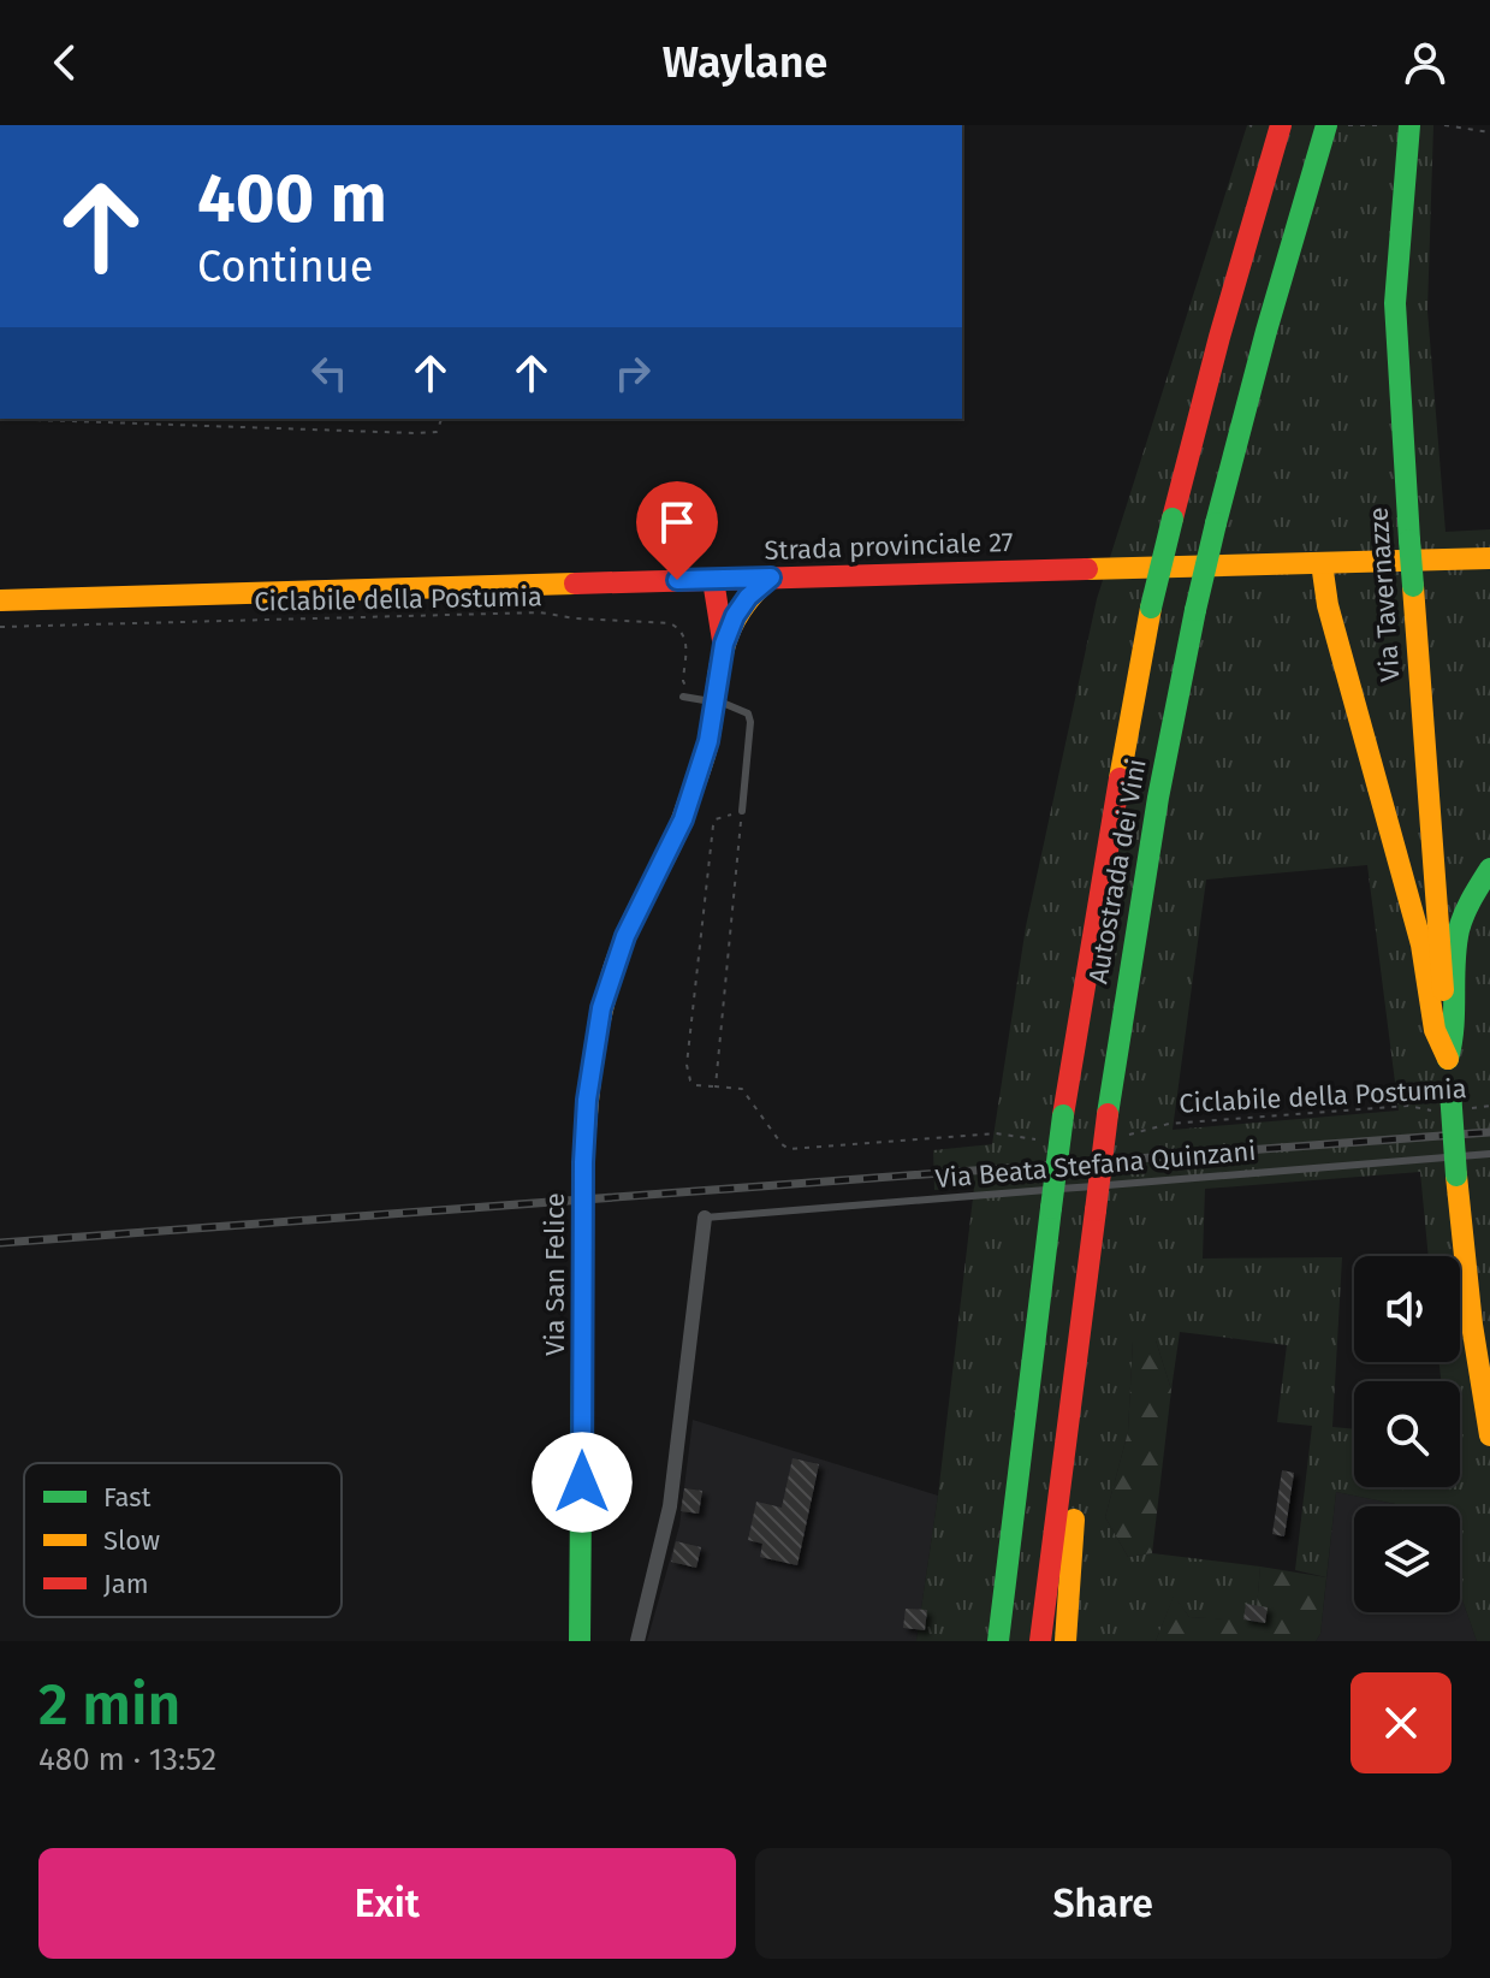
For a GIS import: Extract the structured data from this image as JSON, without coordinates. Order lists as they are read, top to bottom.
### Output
{
  "streets": {
    "main road": [
      "Strada provinciale 27",
      "Via Tavernazze",
      "Autostrada dei Vini",
      "Via San Felice"
    ],
    "lane": ["Via Beata Stefana Quinzani"],
    "path": ["Ciclabile della Postumia"]
  },
  "crossings": [
    ["Ciclabile della Postumia", "Autostrada dei Vini"]
  ],
  "legend": ["Fast", "Slow", "Jam"],
  "page": {
    "header": "Waylane",
    "turn": ["400 m", "Continue"],
    "heading": ["2 min", "480 m · 13:52"],
    "buttons": ["Exit", "Share"]
  }
}
